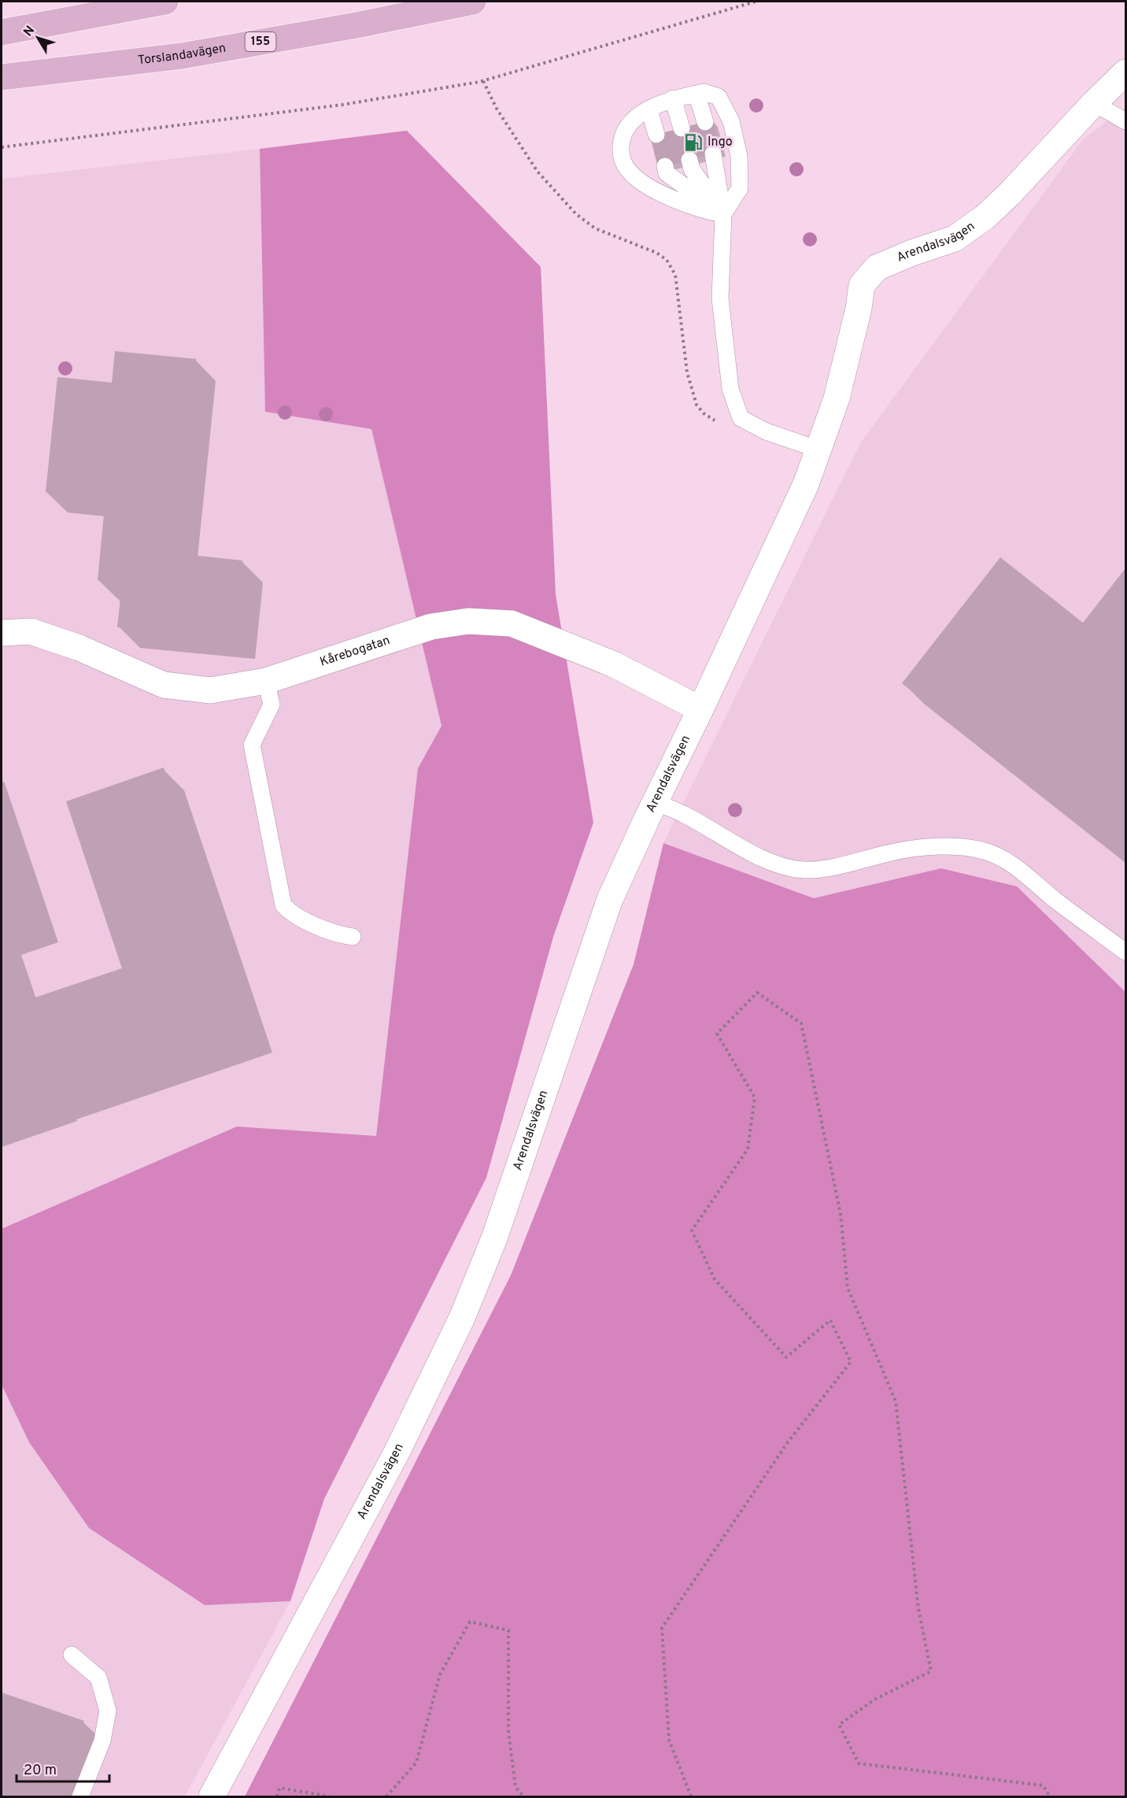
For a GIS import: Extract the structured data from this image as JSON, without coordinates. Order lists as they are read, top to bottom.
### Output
{
  "streets": {
    "main road": ["155", "Torslandavägen"],
    "street": ["Arendalsvägen", "Kårebogatan"]
  },
  "crossings": [
    ["Arendalsvägen", "Kårebogatan"]
  ],
  "places": {
    "fuel station": ["Ingo"]
  },
  "scale_bar": "20 m",
  "north": "top left"
}
